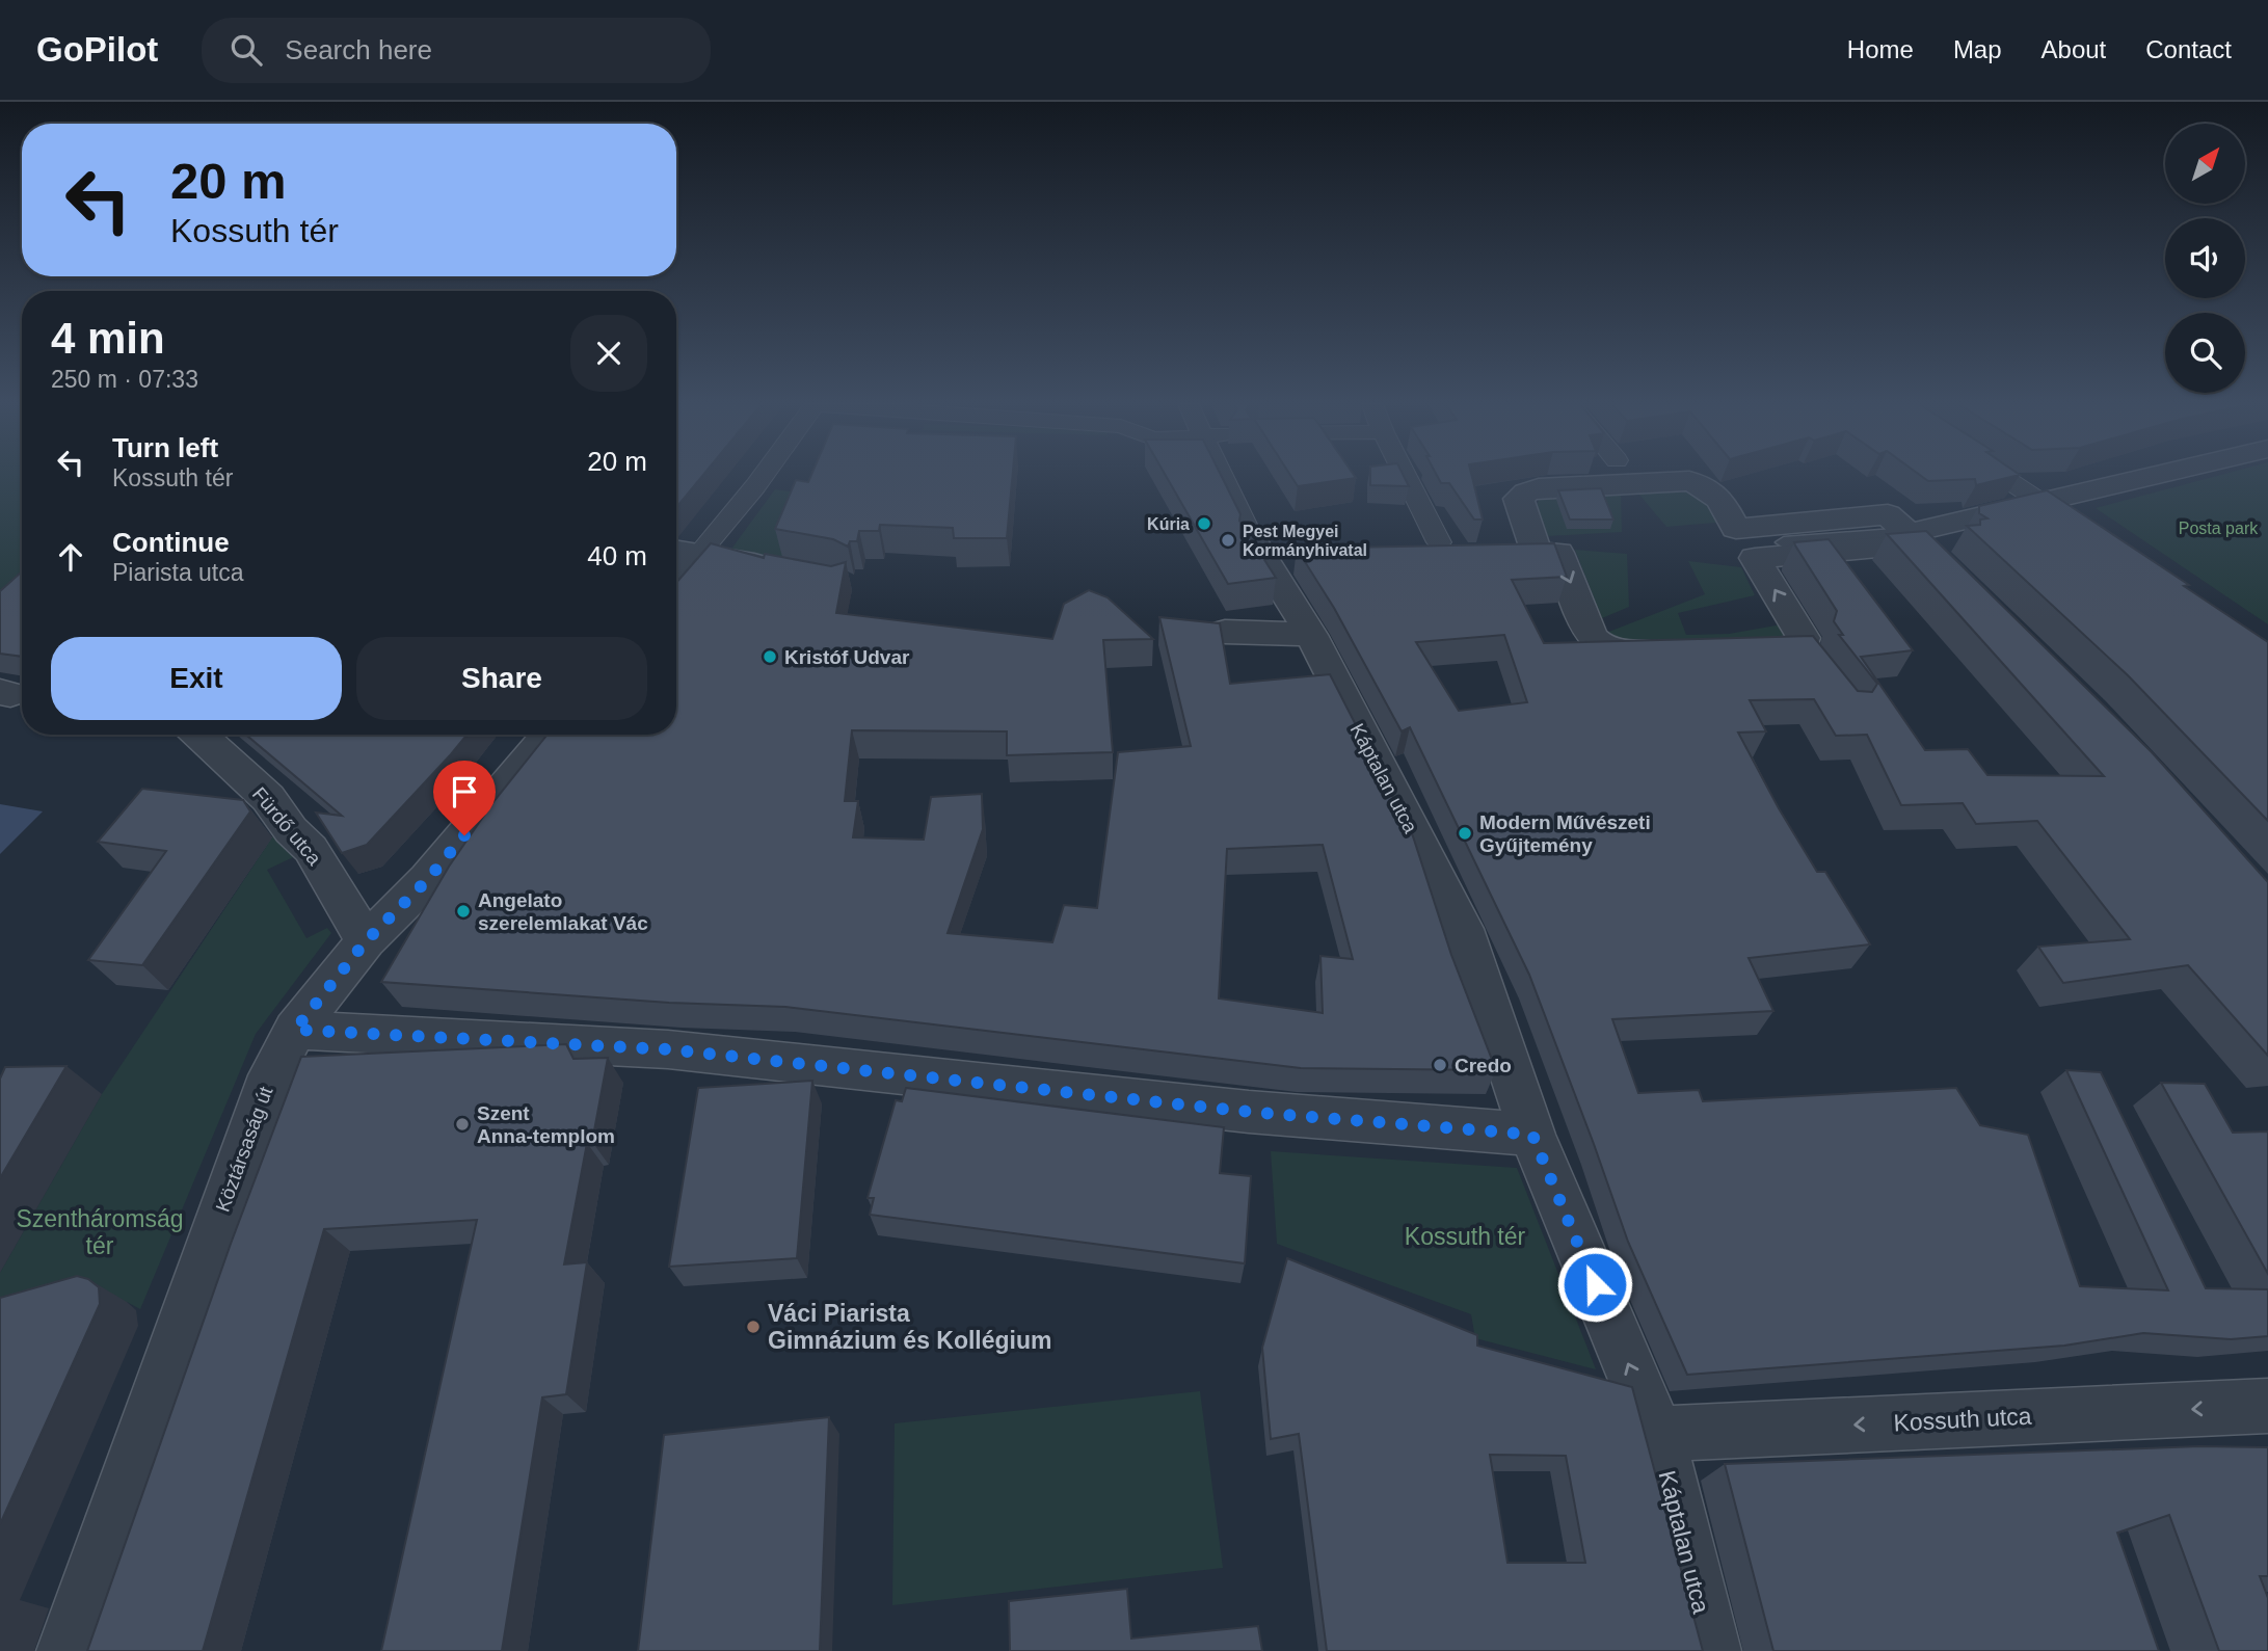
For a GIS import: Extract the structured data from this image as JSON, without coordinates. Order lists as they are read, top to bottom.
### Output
{
  "streets": {
    "street": [
      "Káptalan utca",
      "Fürdő utca",
      "Köztársaság út",
      "Kossuth utca"
    ]
  },
  "crossings": [
    ["Káptalan utca", "Kossuth utca"],
    ["Fürdő utca", "Köztársaság út"]
  ],
  "one_way": ["Kossuth utca"],
  "parks": ["Posta park", "Szentháromság tér", "Kossuth tér"],
  "places": [
    "Kúria",
    "Pest Megyei Kormányhivatal",
    "Kristóf Udvar",
    "Modern Művészeti Gyűjtemény",
    "Angelato szerelemlakat Vác",
    "Credo",
    "Szent Anna-templom",
    "Váci Piarista Gimnázium és Kollégium"
  ],
  "north": "top right",
  "page": {
    "header": "GoPilot",
    "search": "Search here",
    "nav": [
      "Home",
      "Map",
      "About",
      "Contact"
    ],
    "turn": ["20 m", "Kossuth tér"],
    "heading": ["4 min", "250 m · 07:33"],
    "list": [
      {
        "name": "Turn left",
        "note": "Kossuth tér",
        "value": "20 m"
      },
      {
        "name": "Continue",
        "note": "Piarista utca",
        "value": "40 m"
      }
    ],
    "buttons": ["Exit", "Share"]
  }
}
